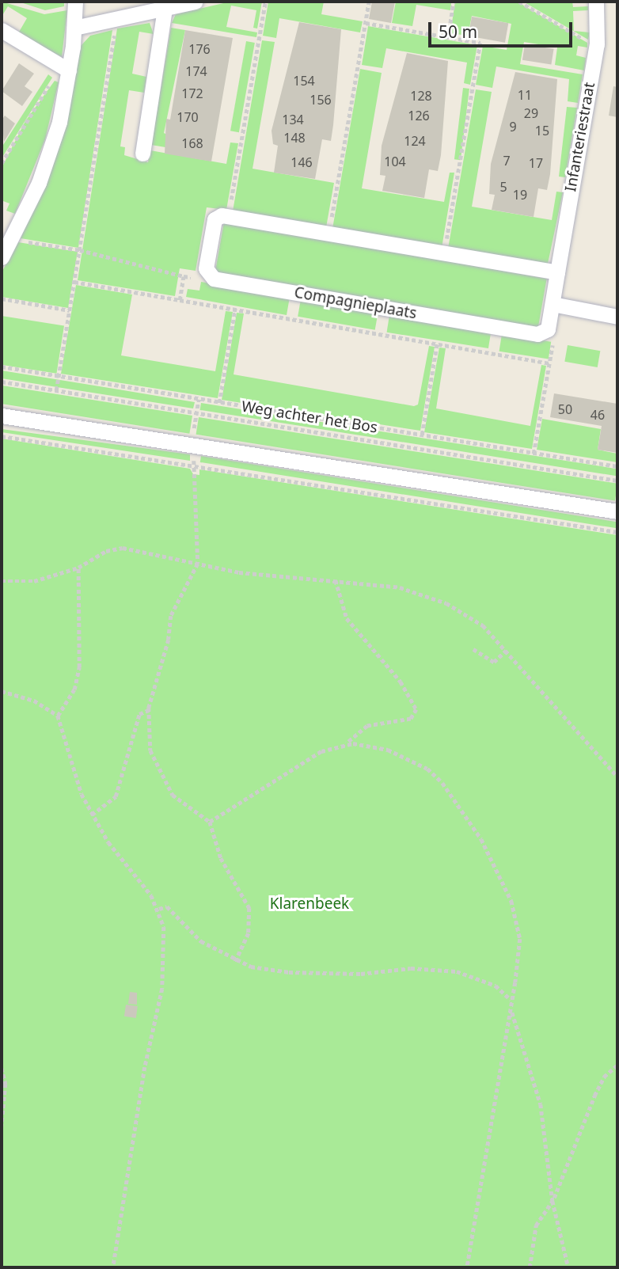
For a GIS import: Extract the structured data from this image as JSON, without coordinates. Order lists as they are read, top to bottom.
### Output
{
  "streets": {
    "street": ["Infanteriestraat", "Compagnieplaats"],
    "path": ["Weg achter het Bos"]
  },
  "parks": ["Klarenbeek"],
  "house_numbers": [
    "176",
    "174",
    "154",
    "172",
    "11",
    "128",
    "156",
    "29",
    "126",
    "170",
    "134",
    "9",
    "15",
    "148",
    "124",
    "168",
    "7",
    "104",
    "146",
    "17",
    "5",
    "19",
    "50",
    "46"
  ],
  "scale_bar": "50 m"
}
